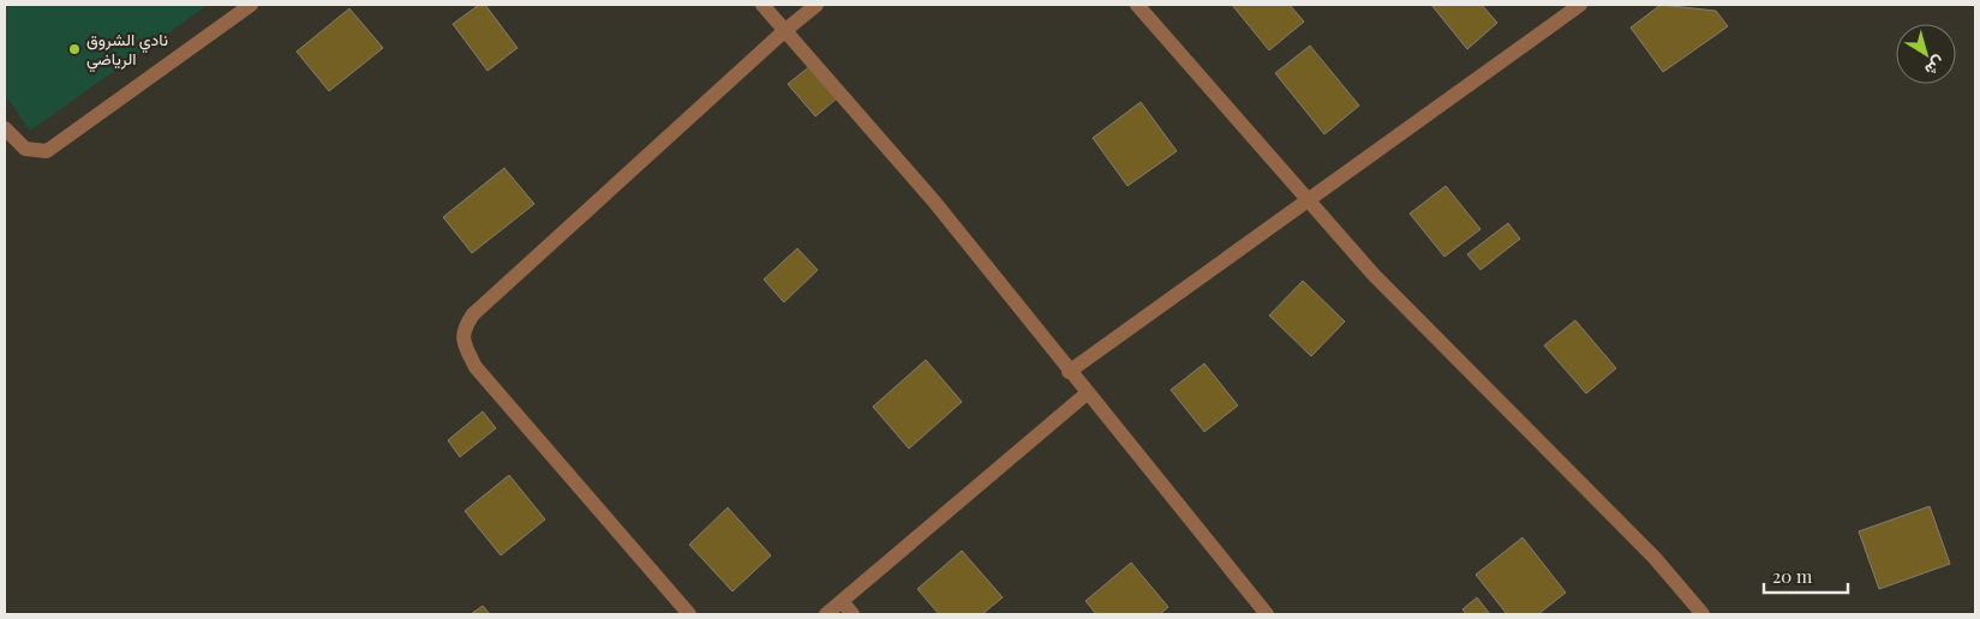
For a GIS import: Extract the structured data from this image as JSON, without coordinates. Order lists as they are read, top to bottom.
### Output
{
  "places": ["نادي الشروق الرياضي"],
  "scale_bar": "20 m",
  "north": "bottom right"
}
